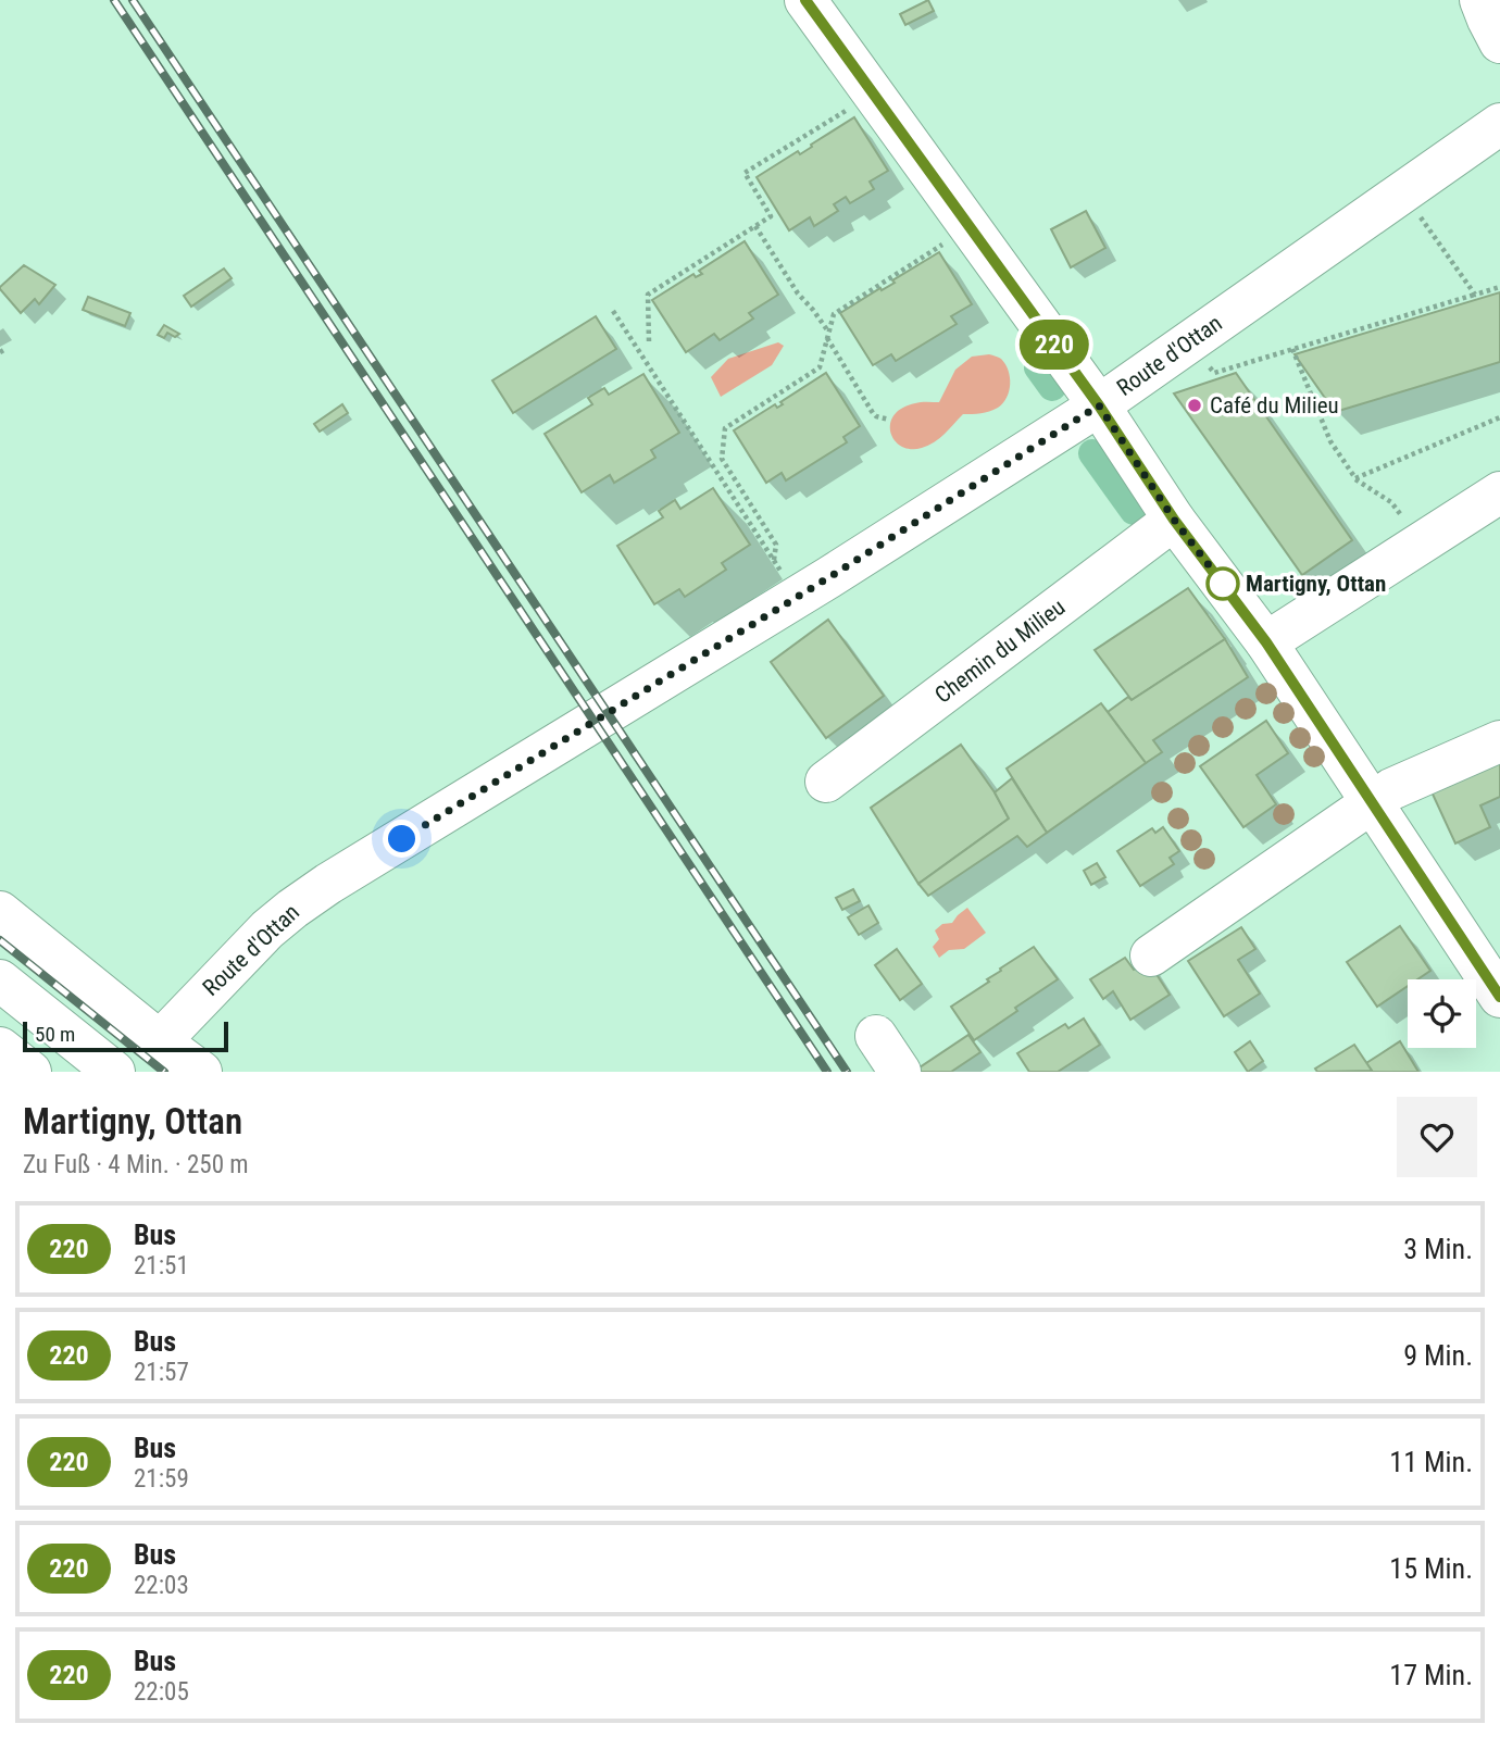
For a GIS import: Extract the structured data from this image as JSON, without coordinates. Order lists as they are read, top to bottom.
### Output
{
  "streets": {
    "street": ["Route d'Ottan", "Chemin du Milieu"]
  },
  "places": ["Café du Milieu", "Martigny, Ottan"],
  "lines": ["bus line 220"],
  "scale_bar": "50 m",
  "page": {
    "on_map": "220",
    "scale": "50 m",
    "heading": ["Martigny, Ottan", "Zu Fuß · 4 Min. · 250 m"],
    "list": [
      {
        "mark": "220",
        "name": "Bus",
        "note": "21:51",
        "value": "3 Min."
      },
      {
        "mark": "220",
        "name": "Bus",
        "note": "21:57",
        "value": "9 Min."
      },
      {
        "mark": "220",
        "name": "Bus",
        "note": "21:59",
        "value": "11 Min."
      },
      {
        "mark": "220",
        "name": "Bus",
        "note": "22:03",
        "value": "15 Min."
      },
      {
        "mark": "220",
        "name": "Bus",
        "note": "22:05",
        "value": "17 Min."
      }
    ]
  }
}
